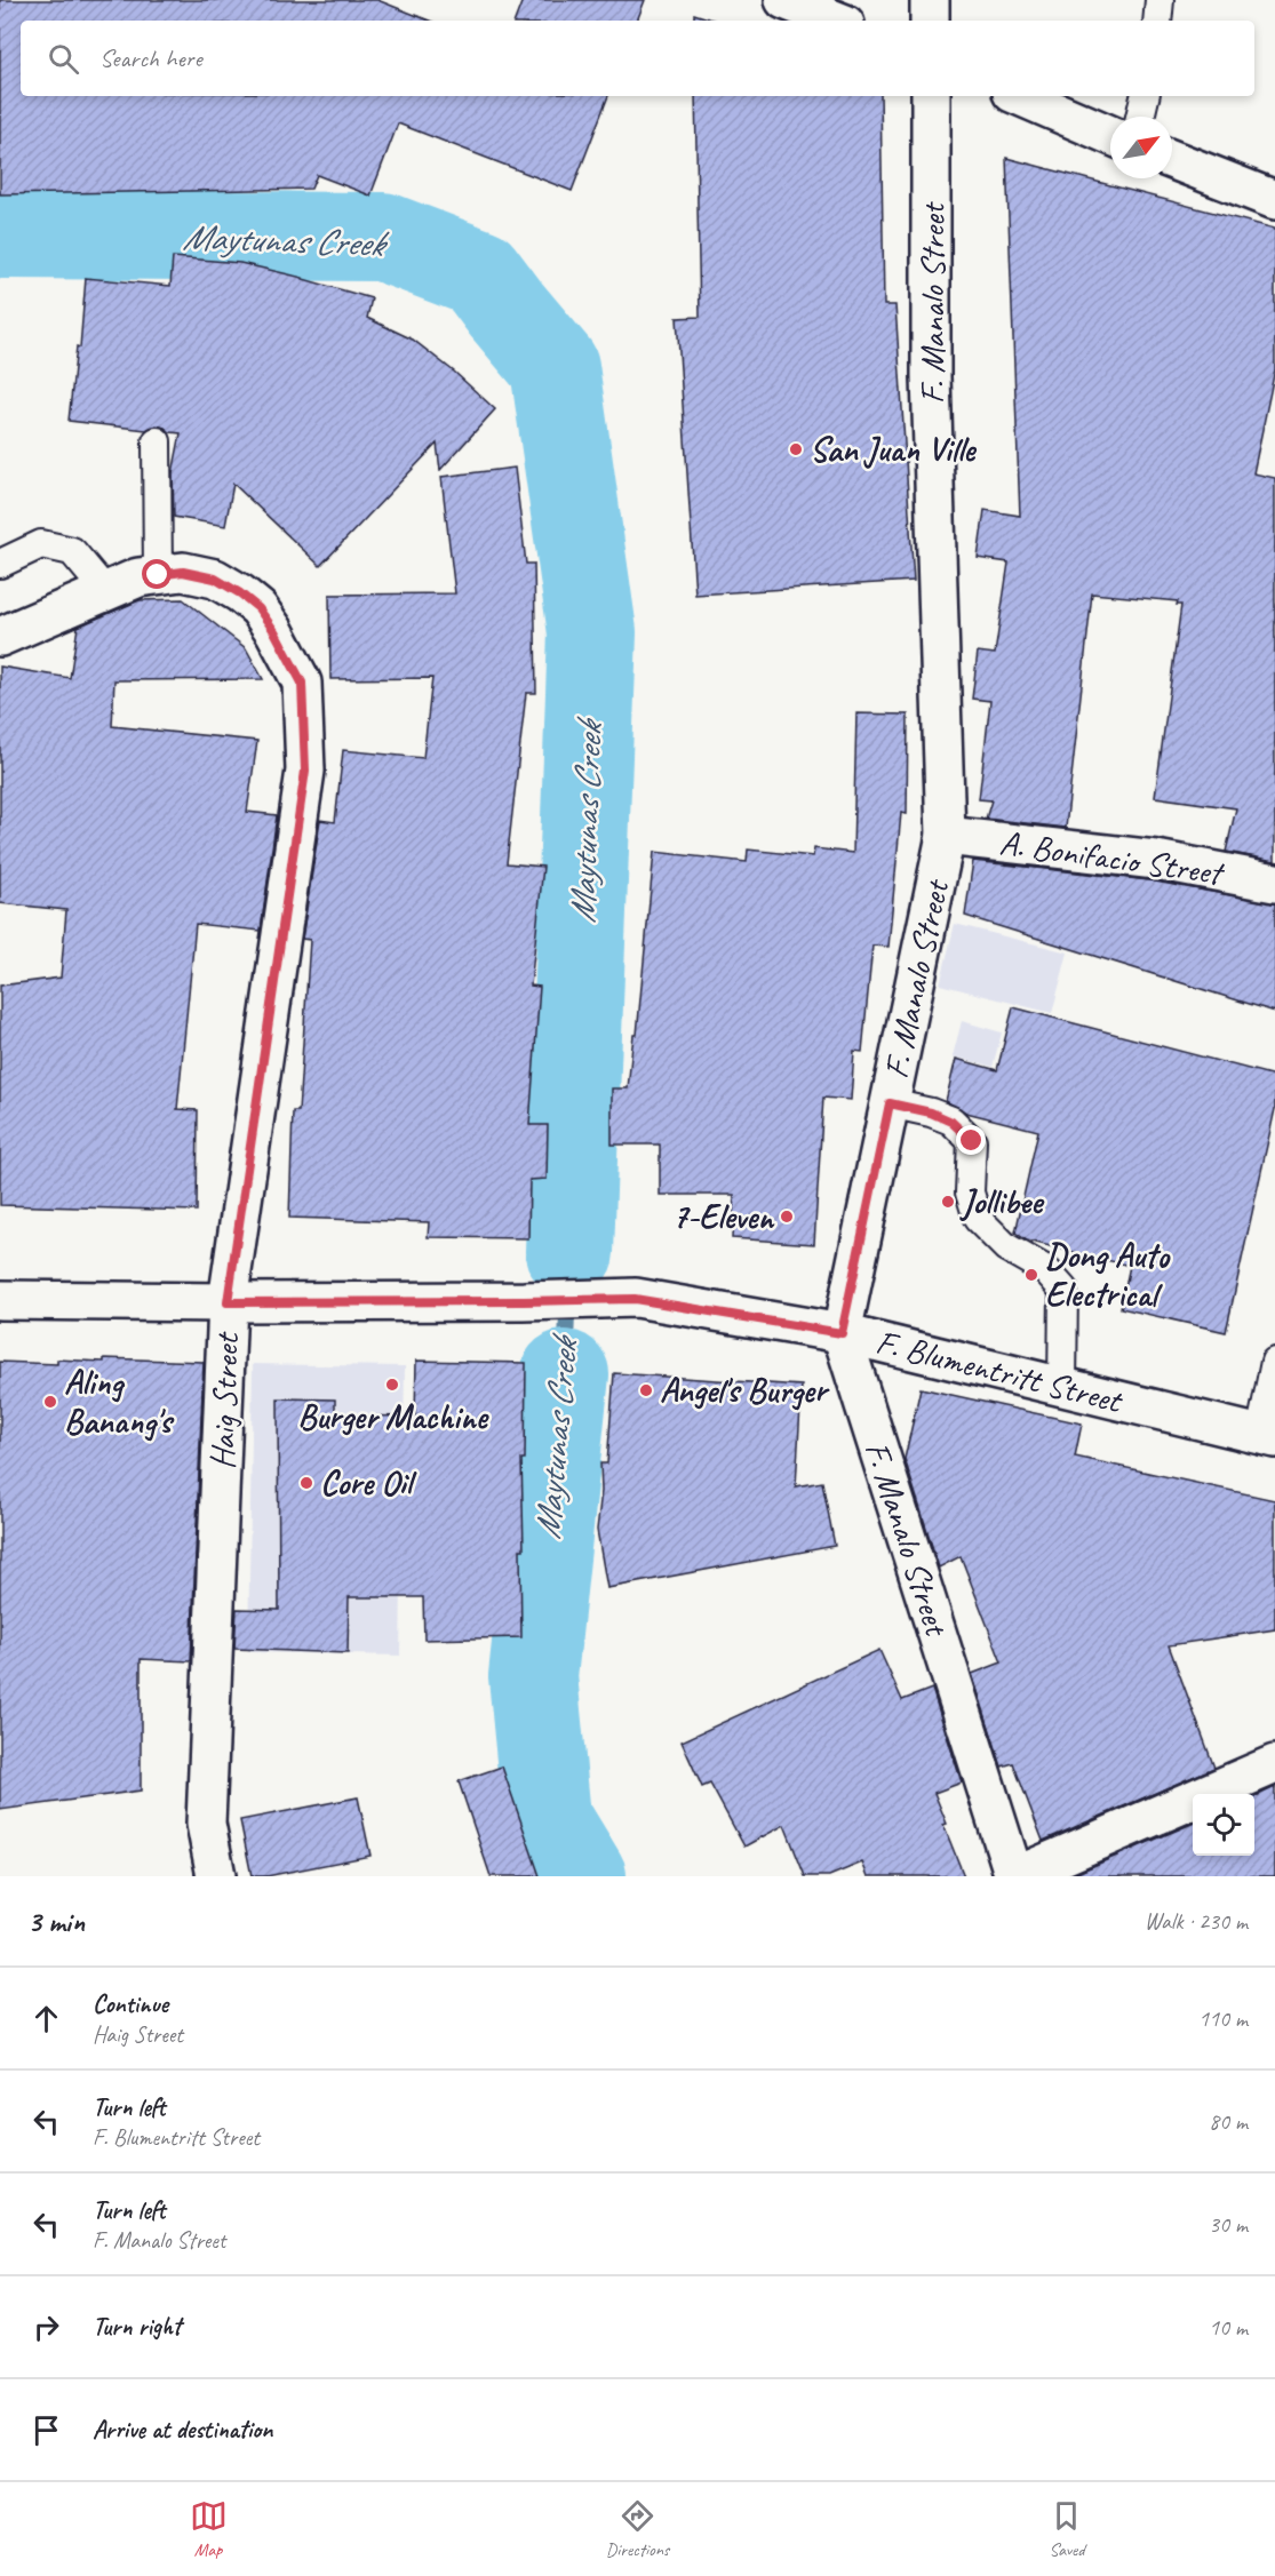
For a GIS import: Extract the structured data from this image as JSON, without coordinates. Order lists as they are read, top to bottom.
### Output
{
  "streets": {
    "street": [
      "F. Manalo Street",
      "A. Bonifacio Street",
      "F. Blumentritt Street",
      "Haig Street"
    ]
  },
  "crossings": [
    ["F. Manalo Street", "A. Bonifacio Street"],
    ["F. Manalo Street", "F. Blumentritt Street"],
    ["F. Blumentritt Street", "Haig Street"]
  ],
  "water": ["Maytunas Creek"],
  "places": [
    "San Juan Ville",
    "Jollibee",
    "7-Eleven",
    "Dong Auto Electrical",
    "Burger Machine",
    "Angel's Burger",
    "Aling Banang's",
    "Core Oil"
  ],
  "north": "top right",
  "page": {
    "search": "Search here",
    "heading": ["3 min", "Walk · 230 m"],
    "list": [
      ["Continue", "Haig Street", "110 m"],
      ["Turn left", "F. Blumentritt Street", "80 m"],
      ["Turn left", "F. Manalo Street", "30 m"],
      ["Turn right", "10 m"],
      "Arrive at destination"
    ],
    "nav": ["Map", "Directions", "Saved"]
  }
}
